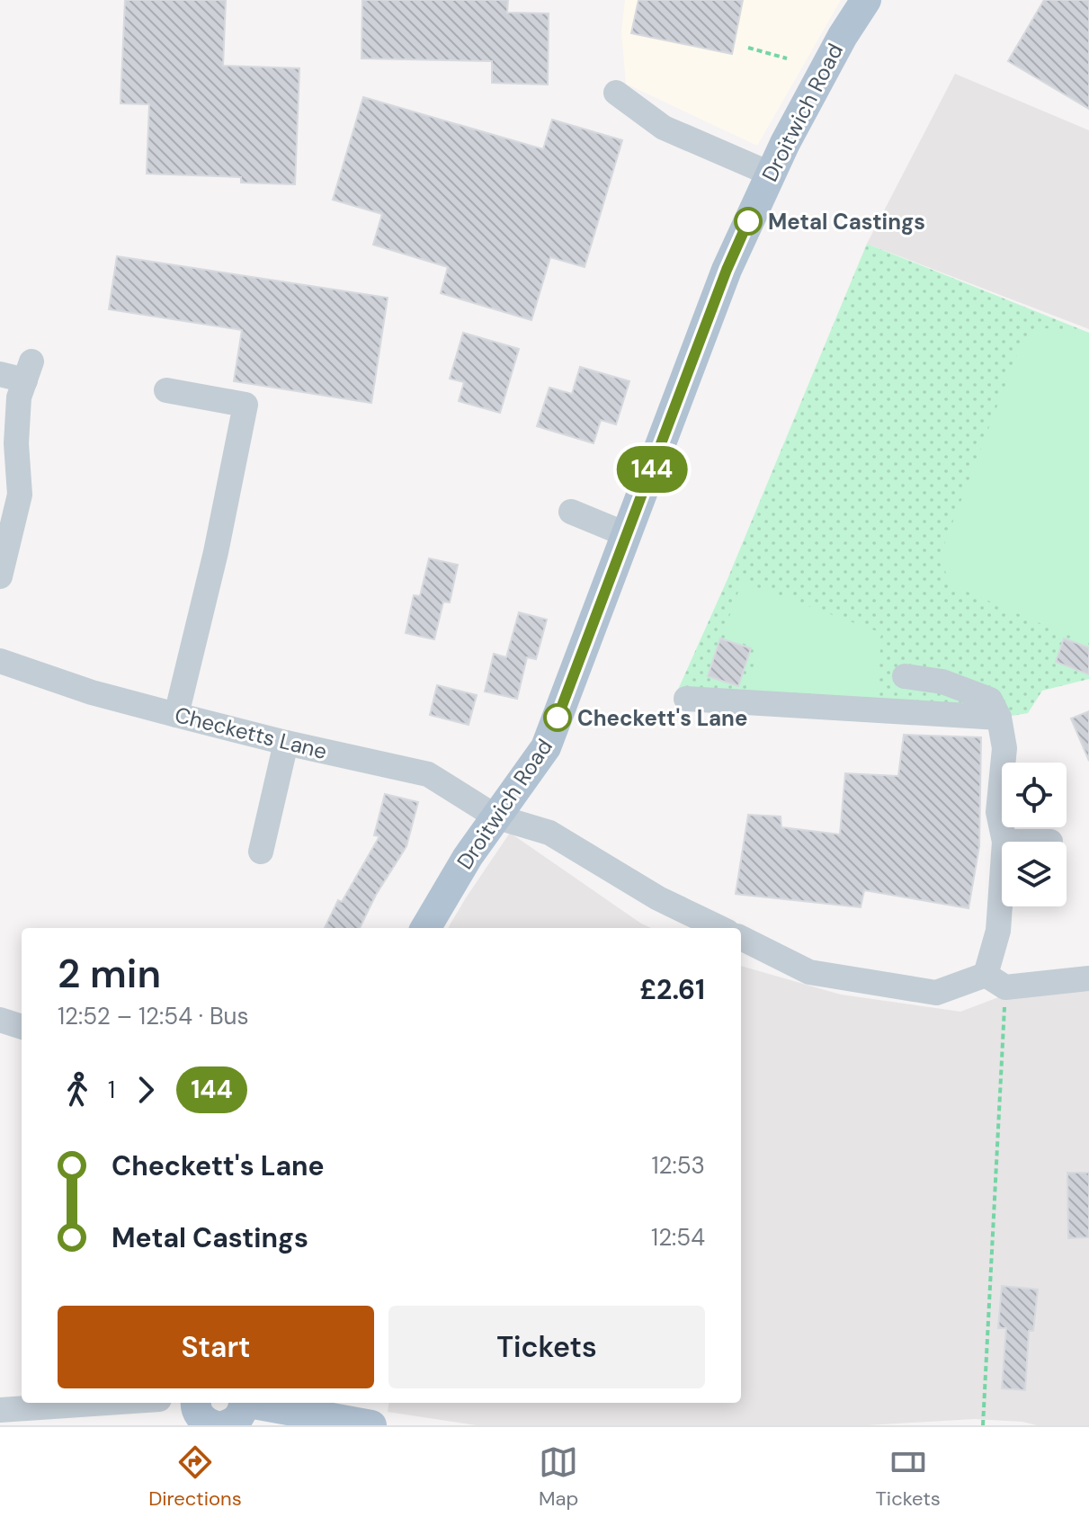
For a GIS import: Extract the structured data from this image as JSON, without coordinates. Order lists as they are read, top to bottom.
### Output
{
  "streets": {
    "main road": ["Droitwich Road"],
    "street": ["Checketts Lane"]
  },
  "crossings": [
    ["Droitwich Road", "Checketts Lane"]
  ],
  "places": ["Metal Castings", "Checkett's Lane"],
  "lines": ["bus line 144"],
  "page": {
    "on_map": "144",
    "heading": ["2 min", "12:52 – 12:54 · Bus", "£2.61"],
    "legs": ["1", "144"],
    "list": [
      {
        "name": "Checkett's Lane",
        "value": "12:53"
      },
      {
        "name": "Metal Castings",
        "value": "12:54"
      }
    ],
    "buttons": ["Start", "Tickets"],
    "tabs": ["Directions", "Map", "Tickets"]
  }
}
